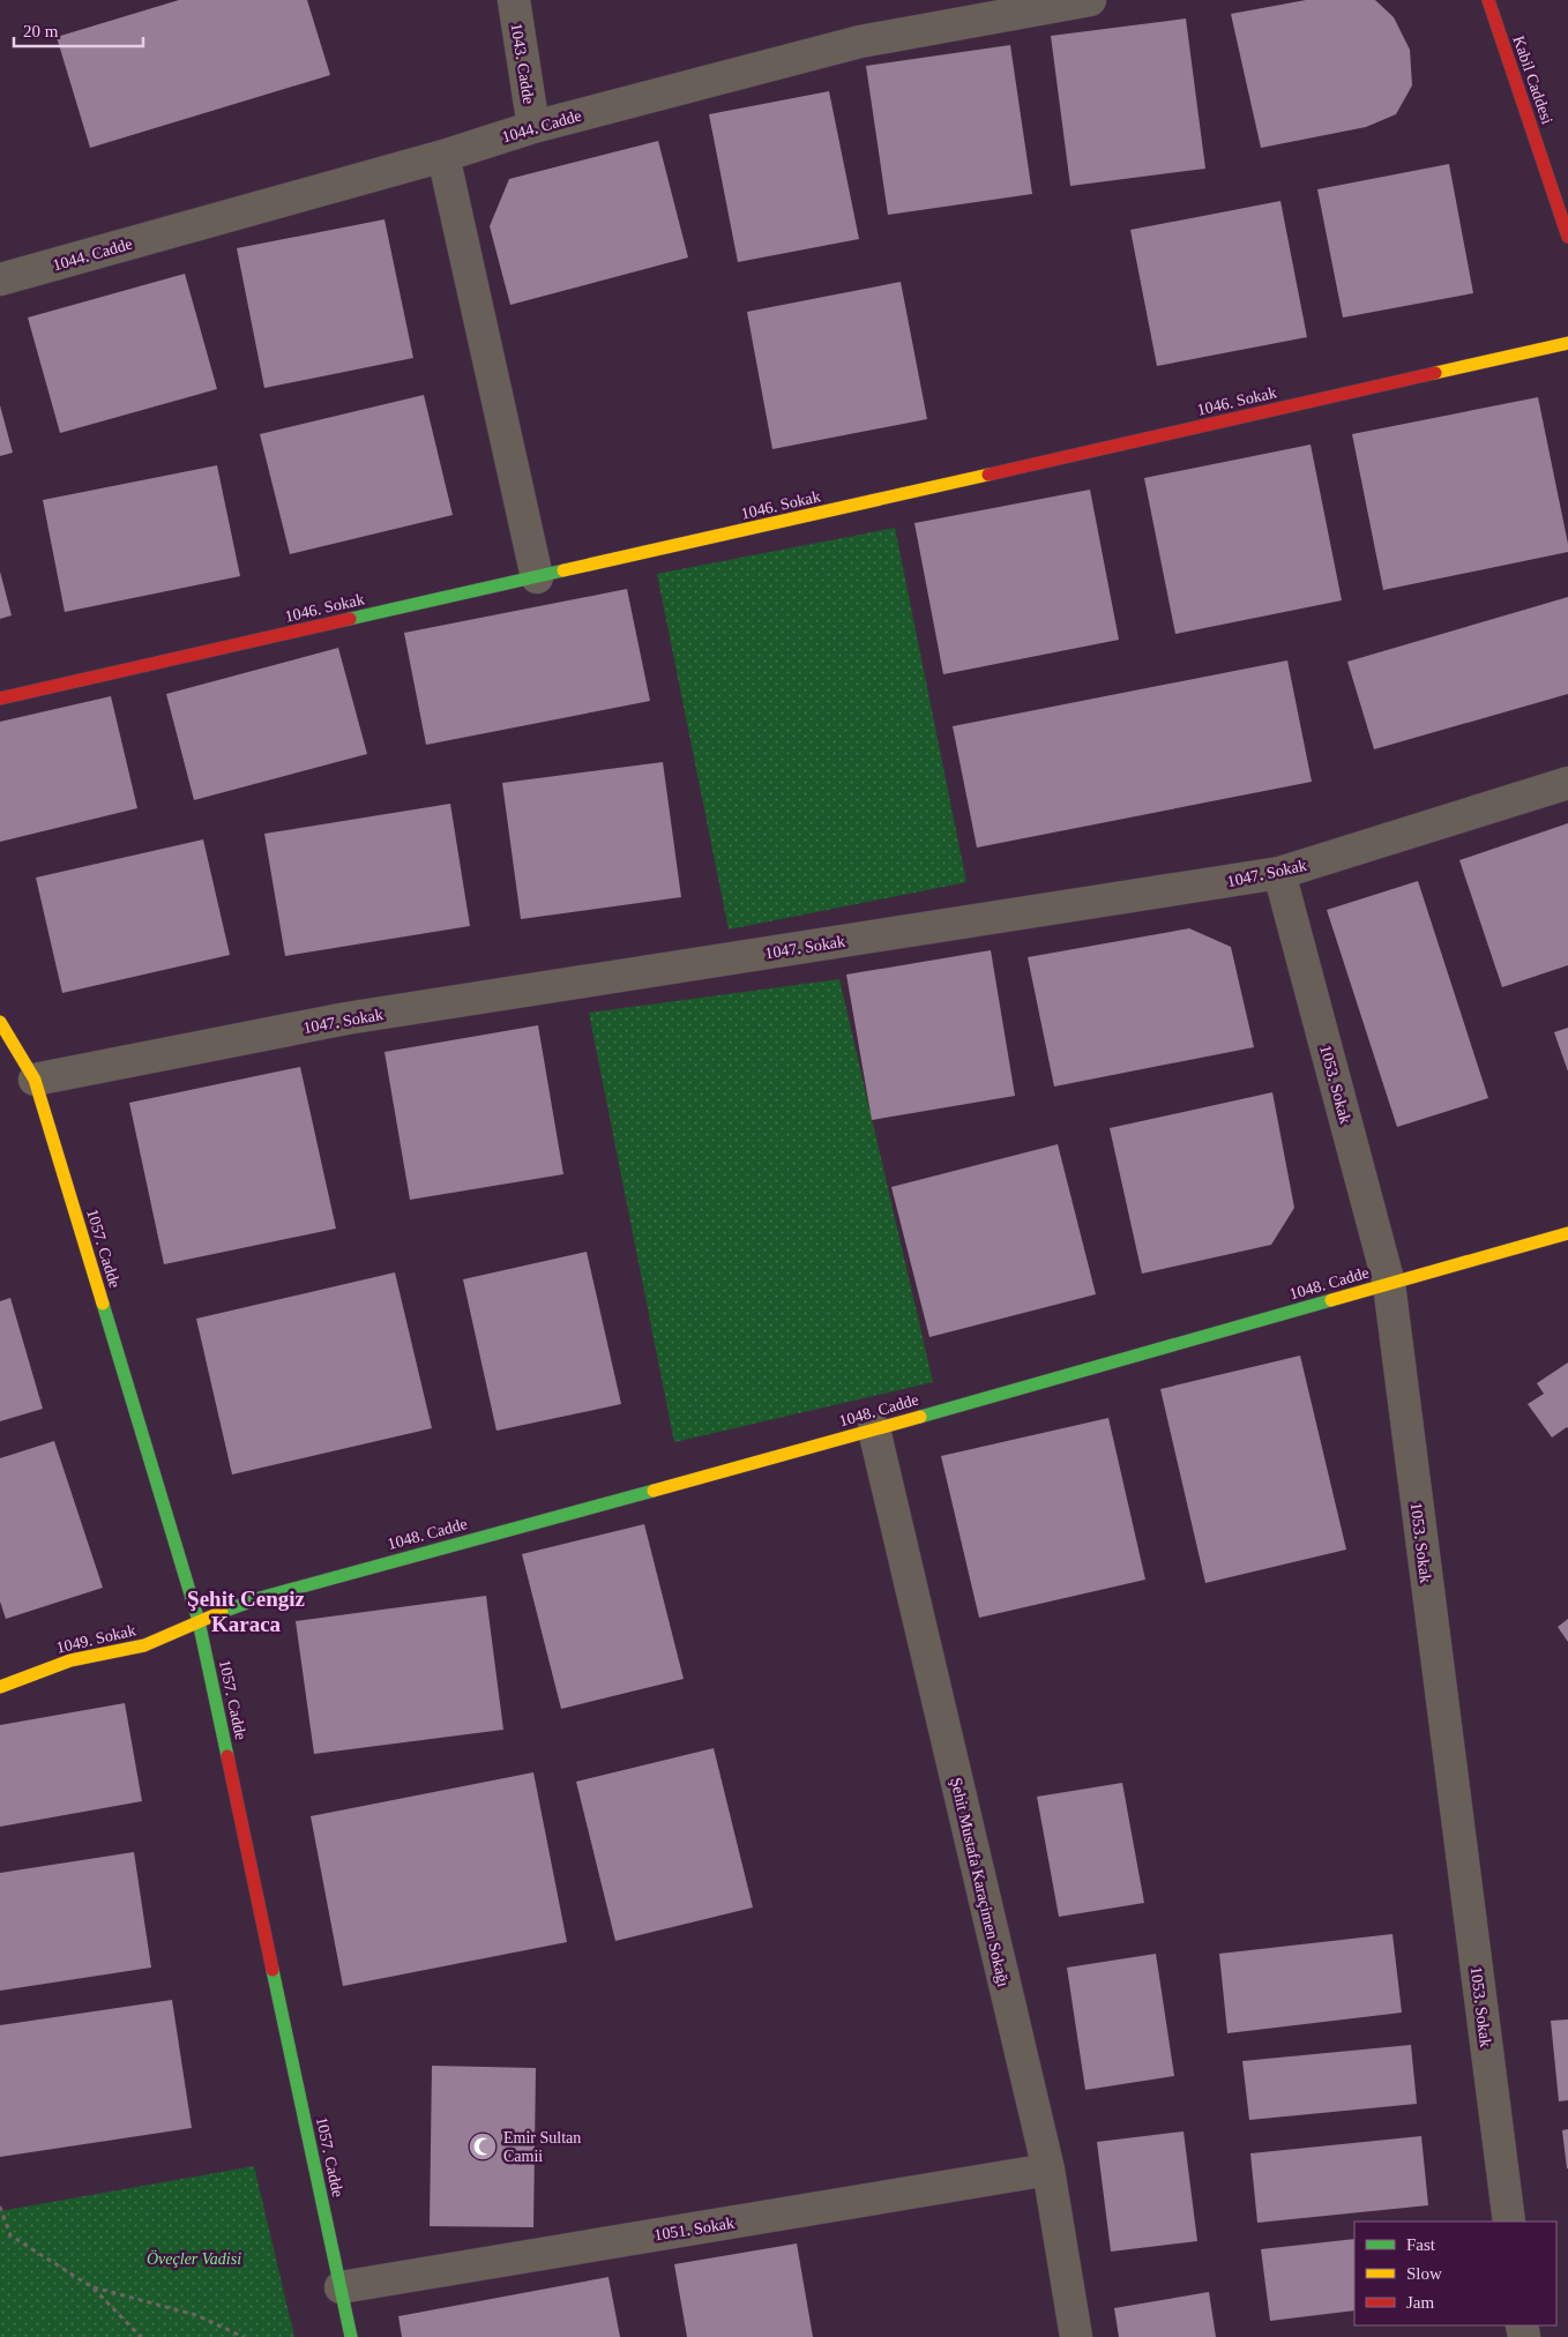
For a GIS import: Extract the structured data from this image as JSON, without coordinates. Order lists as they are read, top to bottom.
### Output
{
  "streets": {
    "street": [
      "1043. Cadde",
      "Kabil Caddesi",
      "1044. Cadde",
      "1046. Sokak",
      "1047. Sokak",
      "1053. Sokak",
      "1057. Cadde",
      "1048. Cadde",
      "1049. Sokak",
      "Şehit Mustafa Karaçimen Sokağı",
      "1051. Sokak"
    ]
  },
  "crossings": [
    ["1043. Cadde", "1044. Cadde"],
    ["1047. Sokak", "1053. Sokak"],
    ["1047. Sokak", "1057. Cadde"],
    ["1053. Sokak", "1048. Cadde"],
    ["1057. Cadde", "1048. Cadde"],
    ["1057. Cadde", "1049. Sokak"],
    ["1057. Cadde", "1051. Sokak"],
    ["1048. Cadde", "1049. Sokak"],
    ["1048. Cadde", "Şehit Mustafa Karaçimen Sokağı"],
    ["Şehit Mustafa Karaçimen Sokağı", "1051. Sokak"]
  ],
  "districts": ["Şehit Cengiz Karaca"],
  "parks": ["Öveçler Vadisi"],
  "places": {
    "mosque": ["Emir Sultan Camii"]
  },
  "legend": ["Fast", "Slow", "Jam"],
  "scale_bar": "20 m"
}
